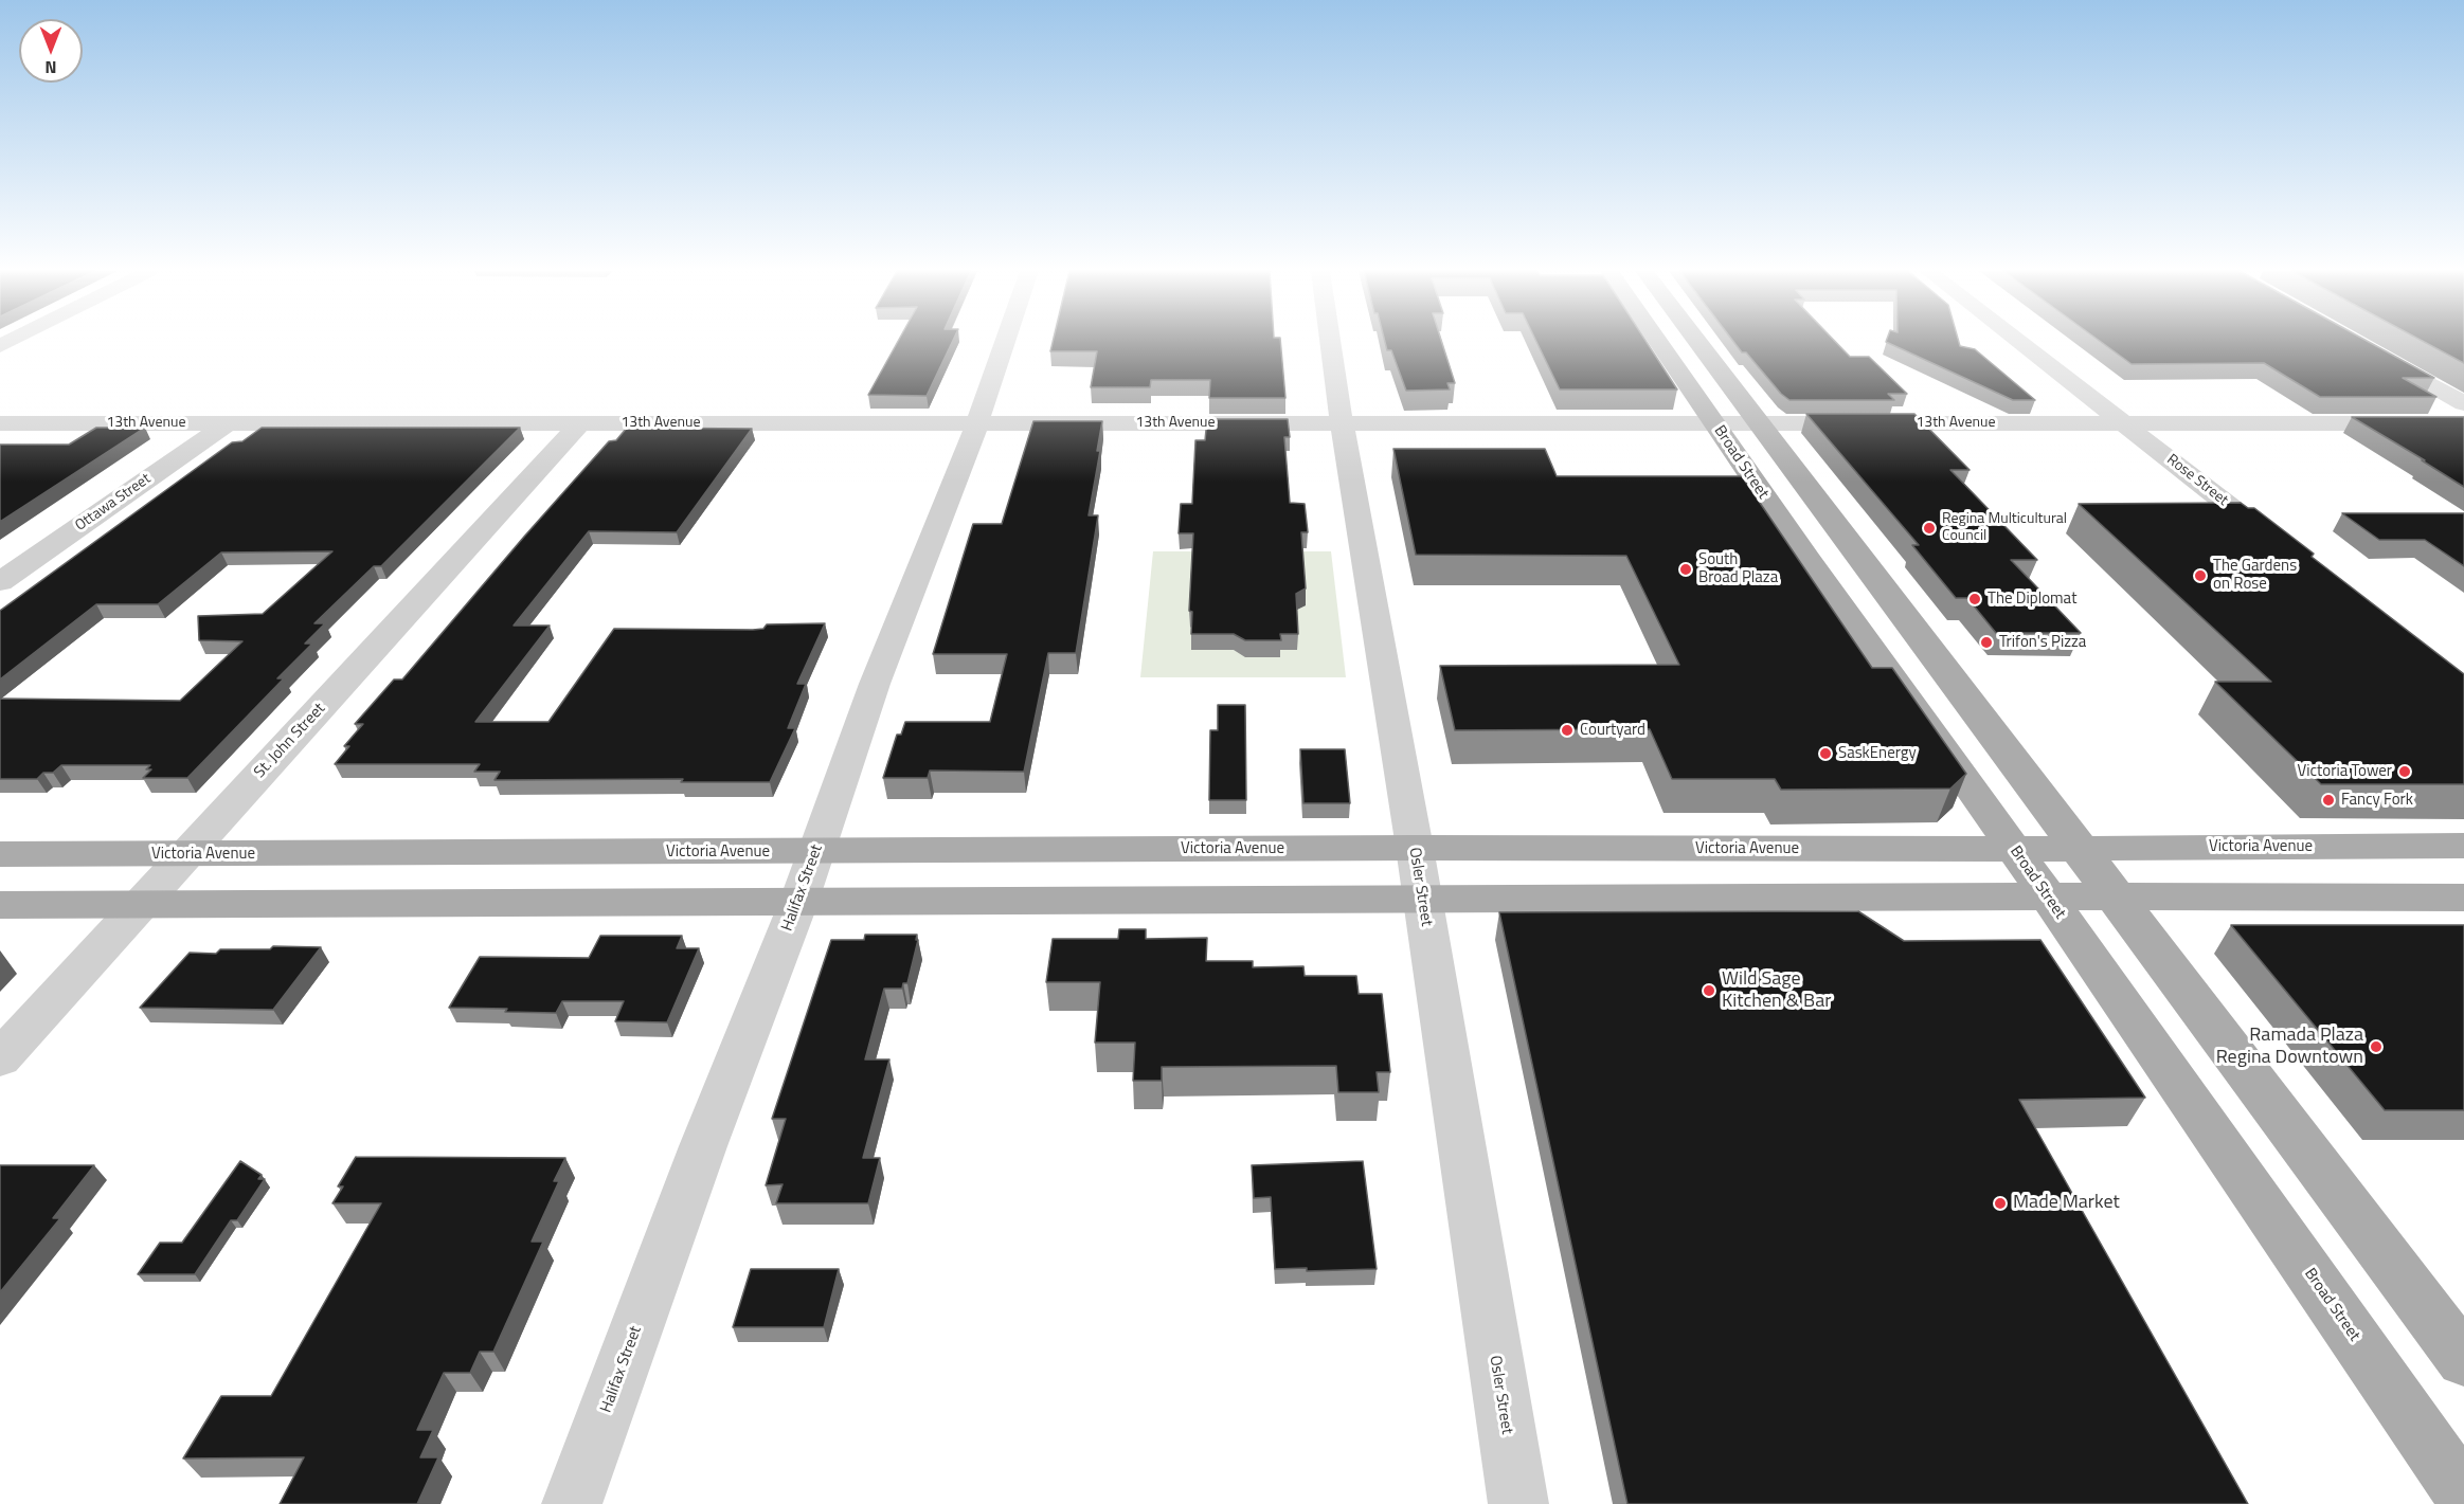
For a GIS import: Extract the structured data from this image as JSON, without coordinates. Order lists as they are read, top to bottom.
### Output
{
  "streets": {
    "main road": ["Broad Street", "Victoria Avenue"],
    "street": [
      "13th Avenue",
      "Rose Street",
      "Ottawa Street",
      "St. John Street",
      "Osler Street",
      "Halifax Street"
    ]
  },
  "crossings": [
    ["13th Avenue", "Broad Street"],
    ["13th Avenue", "Rose Street"],
    ["13th Avenue", "Ottawa Street"],
    ["13th Avenue", "St. John Street"],
    ["13th Avenue", "Osler Street"],
    ["13th Avenue", "Halifax Street"],
    ["Broad Street", "Victoria Avenue"],
    ["St. John Street", "Victoria Avenue"],
    ["Victoria Avenue", "Osler Street"],
    ["Victoria Avenue", "Halifax Street"]
  ],
  "places": [
    "Regina Multicultural Council",
    "South Broad Plaza",
    "The Gardens on Rose",
    "The Diplomat",
    "Trifon's Pizza",
    "Courtyard",
    "SaskEnergy",
    "Victoria Tower",
    "Fancy Fork",
    "Wild Sage Kitchen & Bar",
    "Ramada Plaza Regina Downtown",
    "Made Market"
  ],
  "north": "bottom"
}
